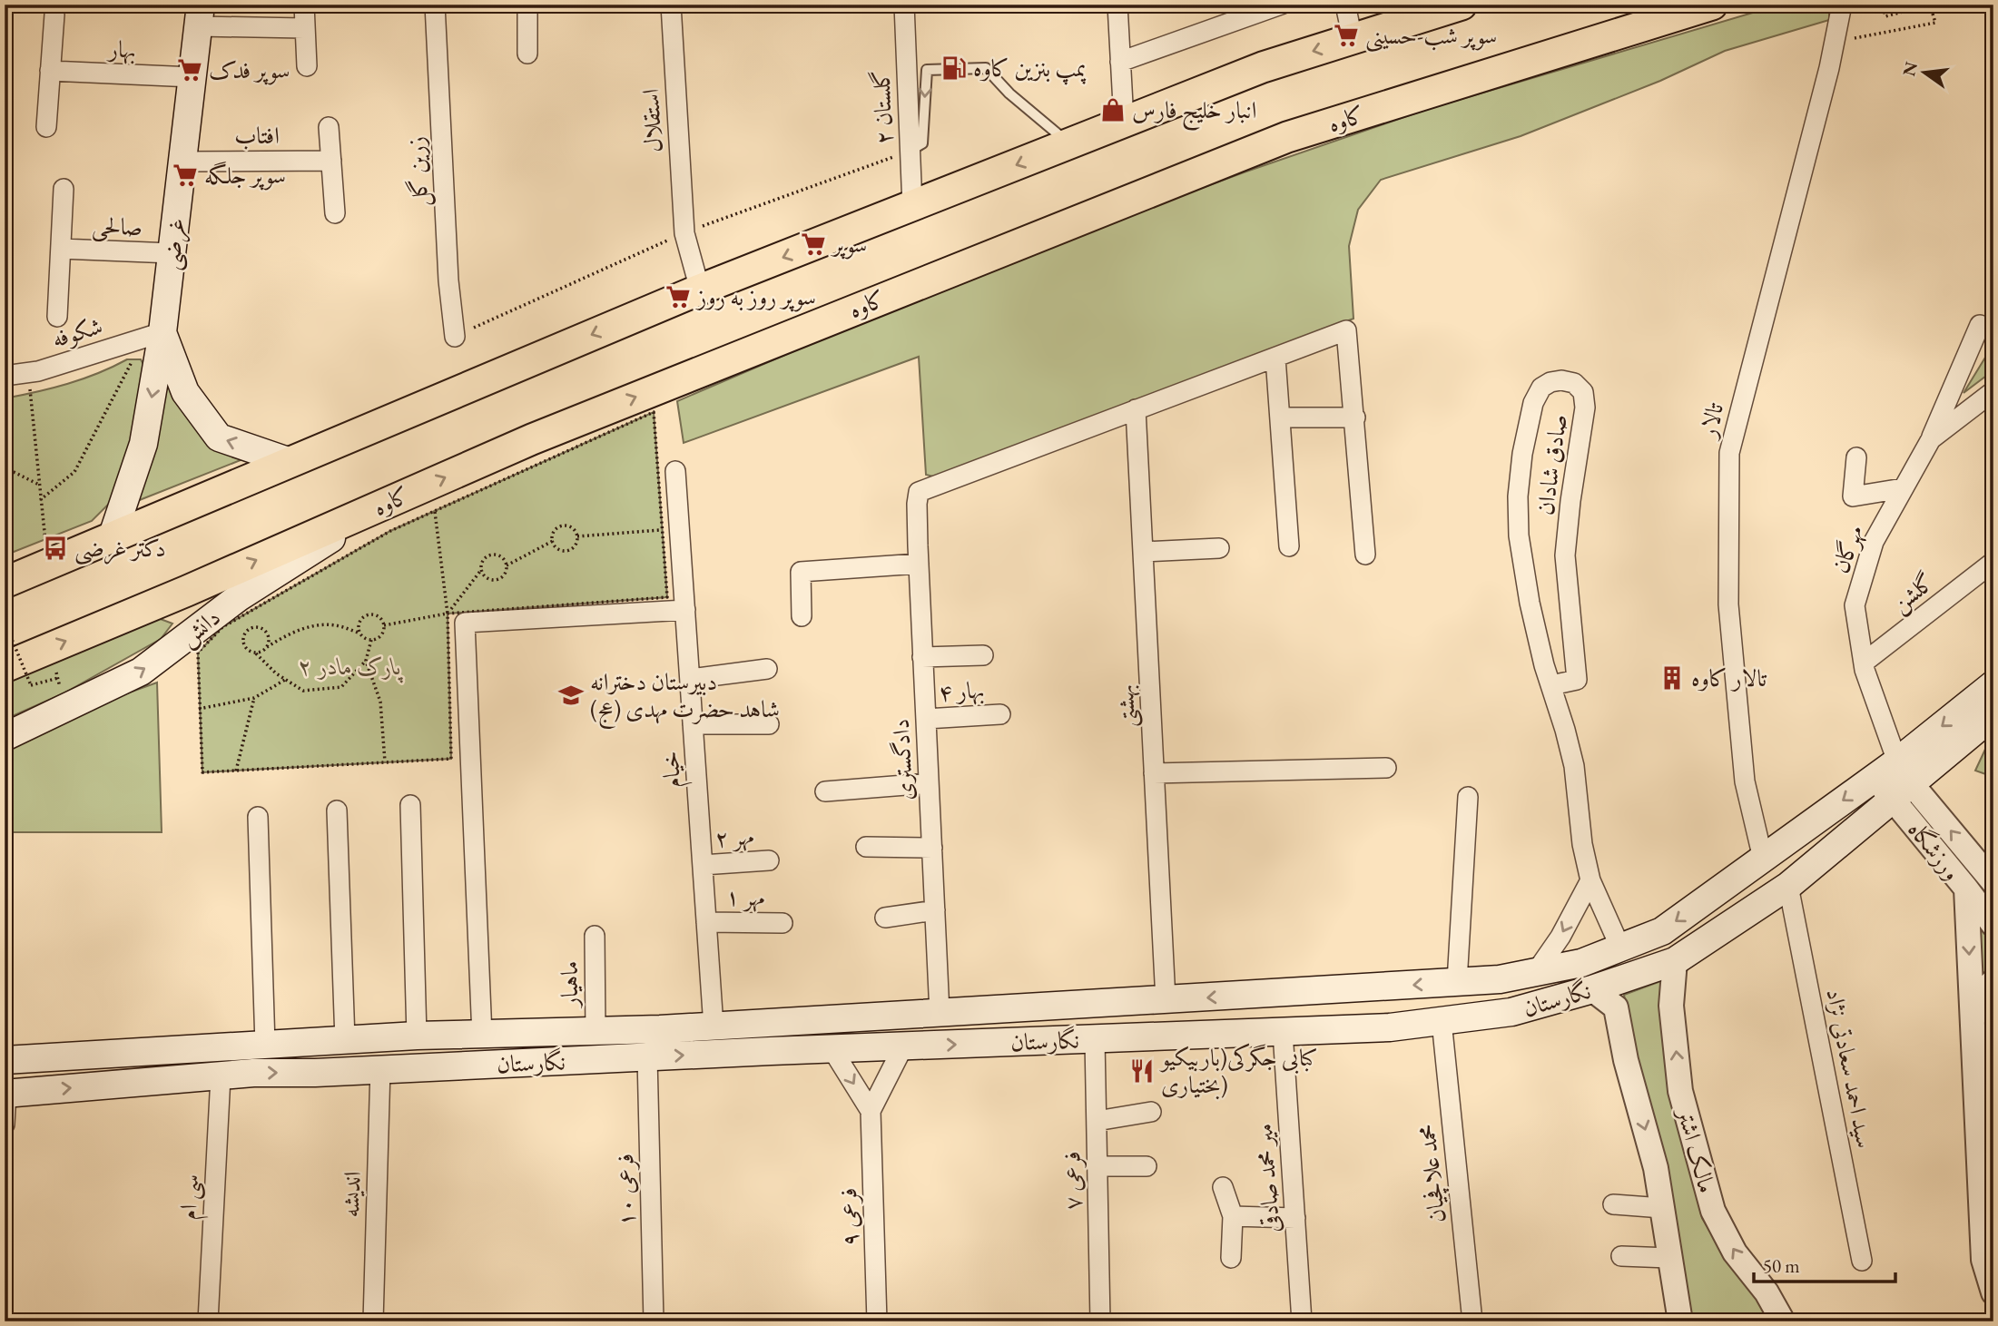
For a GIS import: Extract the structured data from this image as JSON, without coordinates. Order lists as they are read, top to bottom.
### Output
{
  "streets": {
    "main road": [
      "کاوه",
      "غرضی",
      "دانش",
      "نگارستان"
    ],
    "street": [
      "بهار",
      "گلستان ۲",
      "استقلال",
      "افتاب",
      "زرین گل",
      "صالحی",
      "شکوفه",
      "تالار",
      "صادق شادان",
      "مهرگان",
      "گلشن",
      "بهار ۴",
      "بهشتی",
      "دادگستری",
      "خیام",
      "مهر ۲",
      "ورزشگاه",
      "مهر ۱",
      "ماهیار",
      "سید احمد سعادتی نژاد",
      "مالک اشتر",
      "محمد علافچیان",
      "میر محمد صادقی",
      "فرعی ۷",
      "فرعی ۱۰",
      "اندیشه",
      "سی ام",
      "فرعی ۹"
    ]
  },
  "crossings": [
    ["بهار", "غرضی"],
    ["کاوه", "دانش"],
    ["افتاب", "غرضی"],
    ["صالحی", "غرضی"],
    ["غرضی", "شکوفه"],
    ["تالار", "نگارستان"],
    ["صادق شادان", "نگارستان"],
    ["مهرگان", "گلشن"],
    ["مهرگان", "نگارستان"],
    ["بهار ۴", "دادگستری"],
    ["بهشتی", "دادگستری"],
    ["بهشتی", "نگارستان"],
    ["دادگستری", "نگارستان"],
    ["خیام", "مهر ۲"],
    ["خیام", "مهر ۱"],
    ["خیام", "نگارستان"],
    ["ورزشگاه", "نگارستان"],
    ["ماهیار", "نگارستان"],
    ["نگارستان", "سید احمد سعادتی نژاد"],
    ["نگارستان", "مالک اشتر"],
    ["نگارستان", "محمد علافچیان"],
    ["نگارستان", "میر محمد صادقی"],
    ["نگارستان", "فرعی ۷"],
    ["نگارستان", "فرعی ۱۰"],
    ["نگارستان", "اندیشه"],
    ["نگارستان", "سی ام"]
  ],
  "one_way": ["غرضی"],
  "parks": ["پارک مادر ۲"],
  "places": {
    "supermarket": [
      "سوپر شب-حسینی",
      "سوپر فدک",
      "سوپر جلگه",
      "سوپر",
      "سوپر روز به روز"
    ],
    "fuel station": ["پمپ بنزین کاوه"],
    "shop": ["انبار خلیج فارس"],
    "bus stop": ["دکتر غرضی"],
    "building": ["تالار کاوه"],
    "school or university": ["دبیرستان دخترانه شاهد حضرت مهدی (عج)"],
    "restaurant": ["کبابی جگرکی(باربیکیو بختیاری)"]
  },
  "scale_bar": "50 m",
  "north": "left"
}
